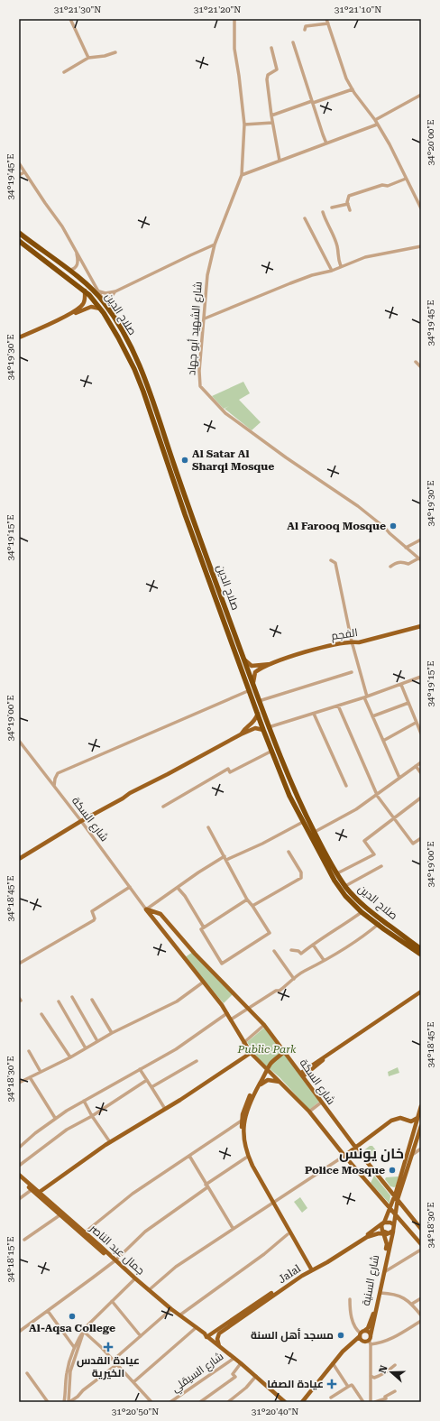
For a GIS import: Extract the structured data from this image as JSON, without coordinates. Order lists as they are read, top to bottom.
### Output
{
  "streets": {
    "highway": ["صلاح الدين"],
    "main road": [
      "الفجم",
      "شارع السكة",
      "جمال عبد الناصر",
      "Jalal",
      "شارع السنية"
    ],
    "street": ["شارع الشهيد أبو جهاد", "شارع السيقلي"]
  },
  "crossings": [
    ["شارع السكة", "شارع السنية"],
    ["جمال عبد الناصر", "Jalal"],
    ["جمال عبد الناصر", "شارع السيقلي"],
    ["Jalal", "شارع السنية"]
  ],
  "districts": ["خان يونس"],
  "parks": ["Public Park"],
  "places": {
    "other": [
      "Al Satar Al Sharqi Mosque",
      "Al Farooq Mosque",
      "Police Mosque",
      "Al-Aqsa College",
      "مسجد أهل السنة"
    ],
    "health": ["عيادة القدس الخيرية", "عيادة الصفا"]
  },
  "north": "left",
  "coordinates": [
    "31°21'30\"N",
    "31°21'20\"N",
    "31°21'10\"N",
    "34°20'00\"E",
    "34°19'45\"E",
    "34°19'30\"E",
    "34°19'15\"E",
    "34°19'00\"E",
    "34°18'45\"E",
    "34°18'30\"E",
    "34°18'15\"E",
    "31°20'50\"N",
    "31°20'40\"N"
  ]
}
